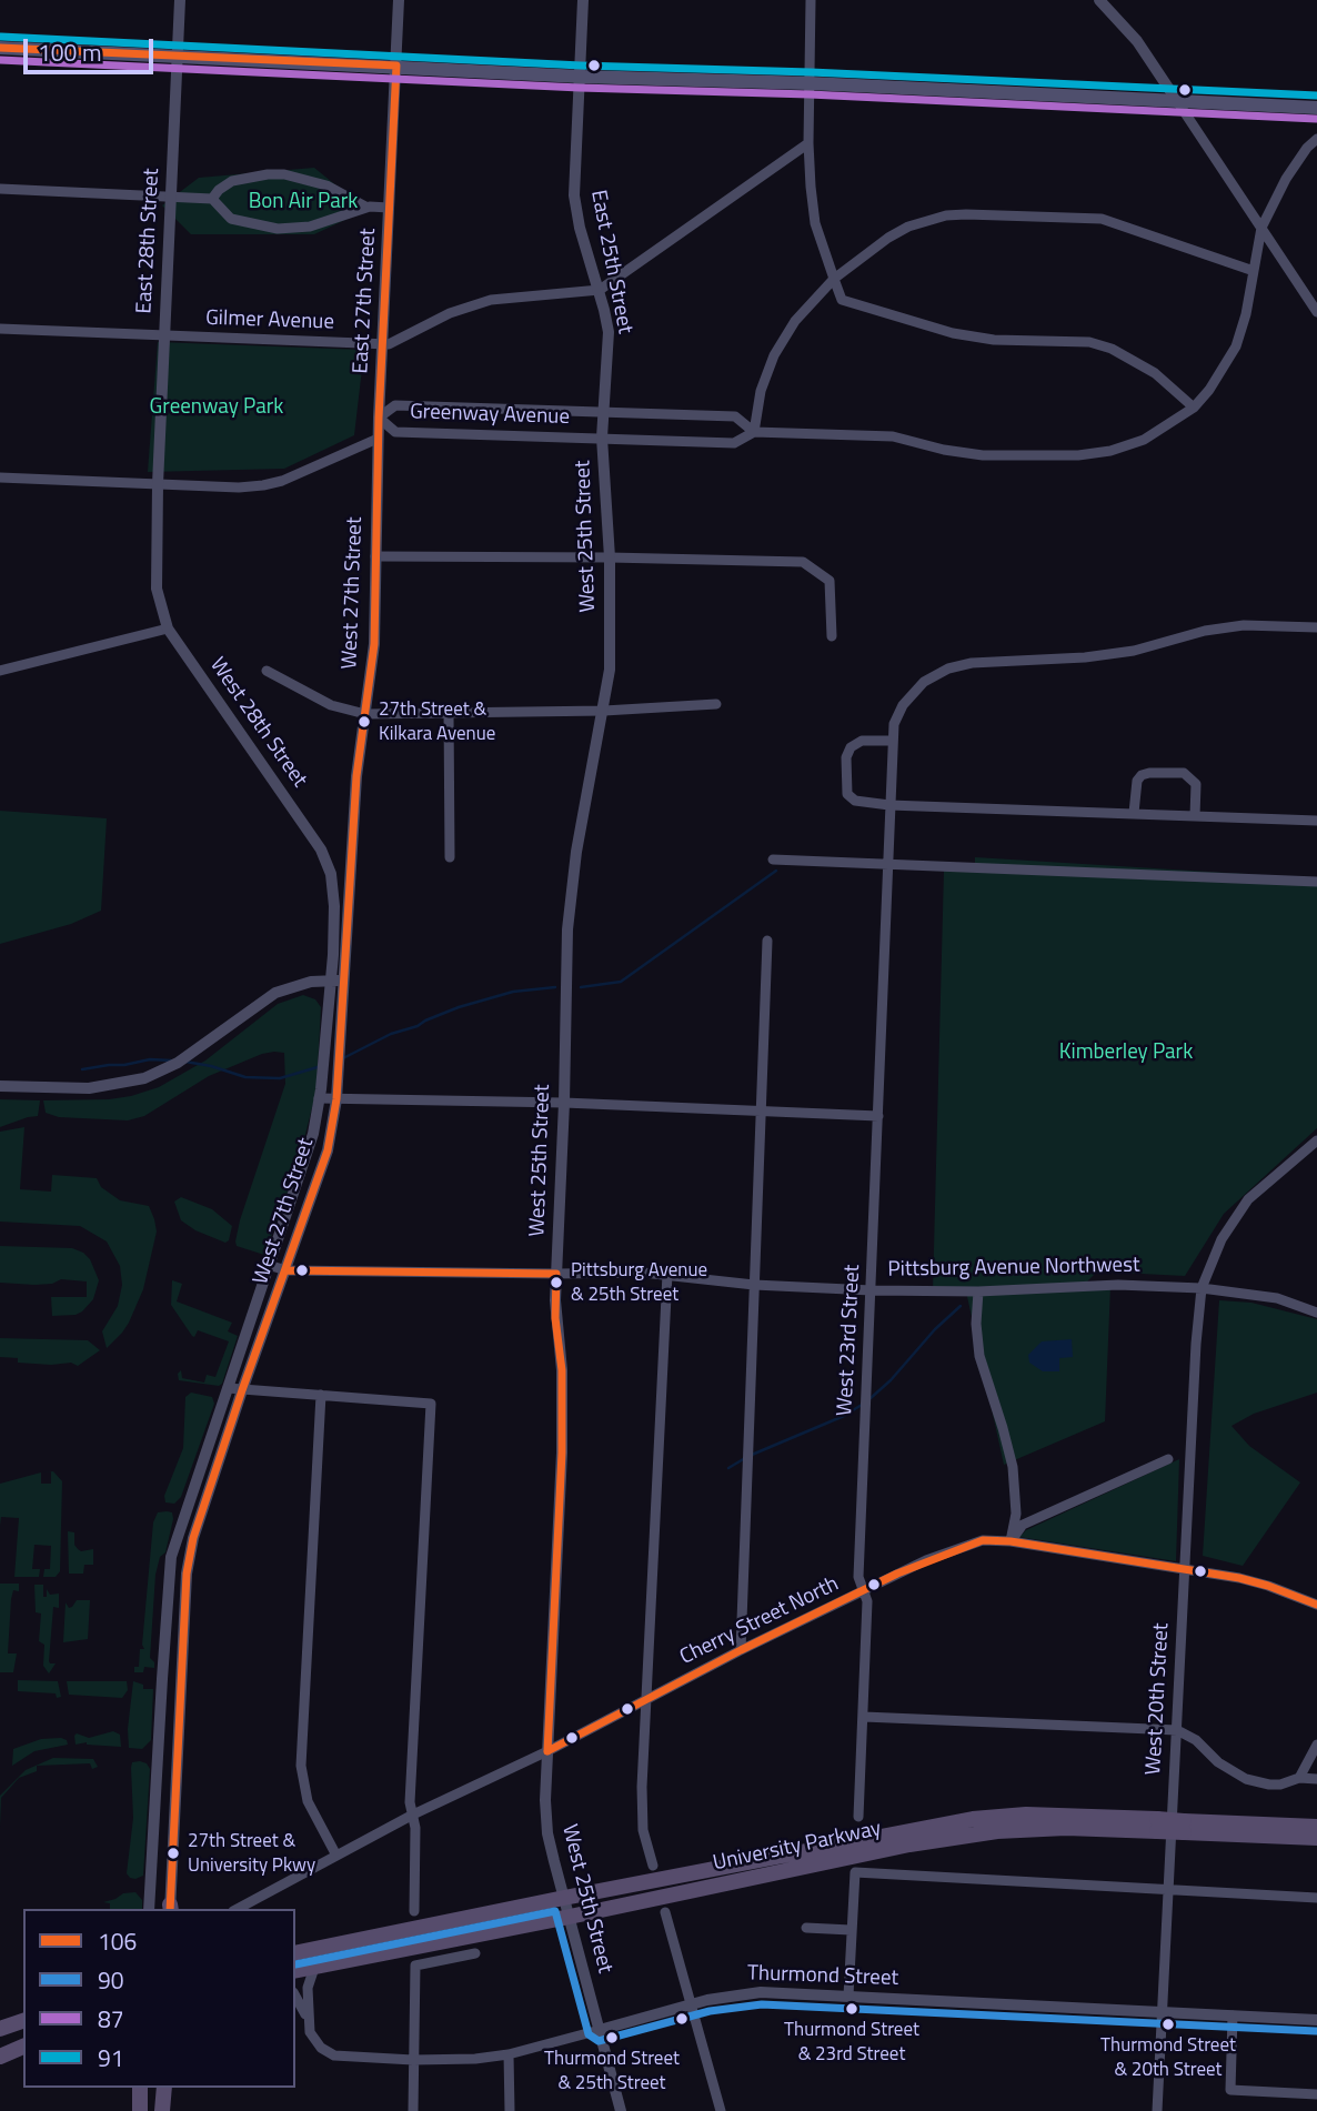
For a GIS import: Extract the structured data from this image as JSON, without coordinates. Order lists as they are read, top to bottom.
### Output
{
  "streets": {
    "main road": ["University Parkway"],
    "street": [
      "East 28th Street",
      "East 25th Street",
      "East 27th Street",
      "Gilmer Avenue",
      "Greenway Avenue",
      "West 25th Street",
      "West 27th Street",
      "West 28th Street",
      "Pittsburg Avenue Northwest",
      "West 23rd Street",
      "Cherry Street North",
      "West 20th Street",
      "Thurmond Street"
    ]
  },
  "crossings": [
    ["East 28th Street", "Gilmer Avenue"],
    ["East 28th Street", "West 28th Street"],
    ["East 25th Street", "Gilmer Avenue"],
    ["East 25th Street", "Greenway Avenue"],
    ["East 25th Street", "West 25th Street"],
    ["East 27th Street", "Gilmer Avenue"],
    ["East 27th Street", "Greenway Avenue"],
    ["East 27th Street", "West 27th Street"],
    ["Greenway Avenue", "West 25th Street"],
    ["Greenway Avenue", "West 27th Street"],
    ["West 25th Street", "Pittsburg Avenue Northwest"],
    ["West 25th Street", "Cherry Street North"],
    ["West 25th Street", "University Parkway"],
    ["West 25th Street", "Thurmond Street"],
    ["West 27th Street", "West 28th Street"],
    ["West 27th Street", "Pittsburg Avenue Northwest"],
    ["Pittsburg Avenue Northwest", "West 23rd Street"],
    ["Pittsburg Avenue Northwest", "West 20th Street"],
    ["West 23rd Street", "Cherry Street North"],
    ["Cherry Street North", "West 20th Street"],
    ["West 20th Street", "Thurmond Street"]
  ],
  "parks": ["Bon Air Park", "Greenway Park", "Kimberley Park"],
  "places": [
    "27th Street & Kilkara Avenue",
    "Pittsburg Avenue & 25th Street",
    "27th Street & University Pkwy",
    "Thurmond Street & 23rd Street",
    "Thurmond Street & 20th Street",
    "Thurmond Street & 25th Street"
  ],
  "lines": [
    "transit line 91",
    "transit line 106",
    "transit line 87",
    "transit line 90"
  ],
  "legend": [
    "106",
    "90",
    "87",
    "91"
  ],
  "scale_bar": "100 m"
}
